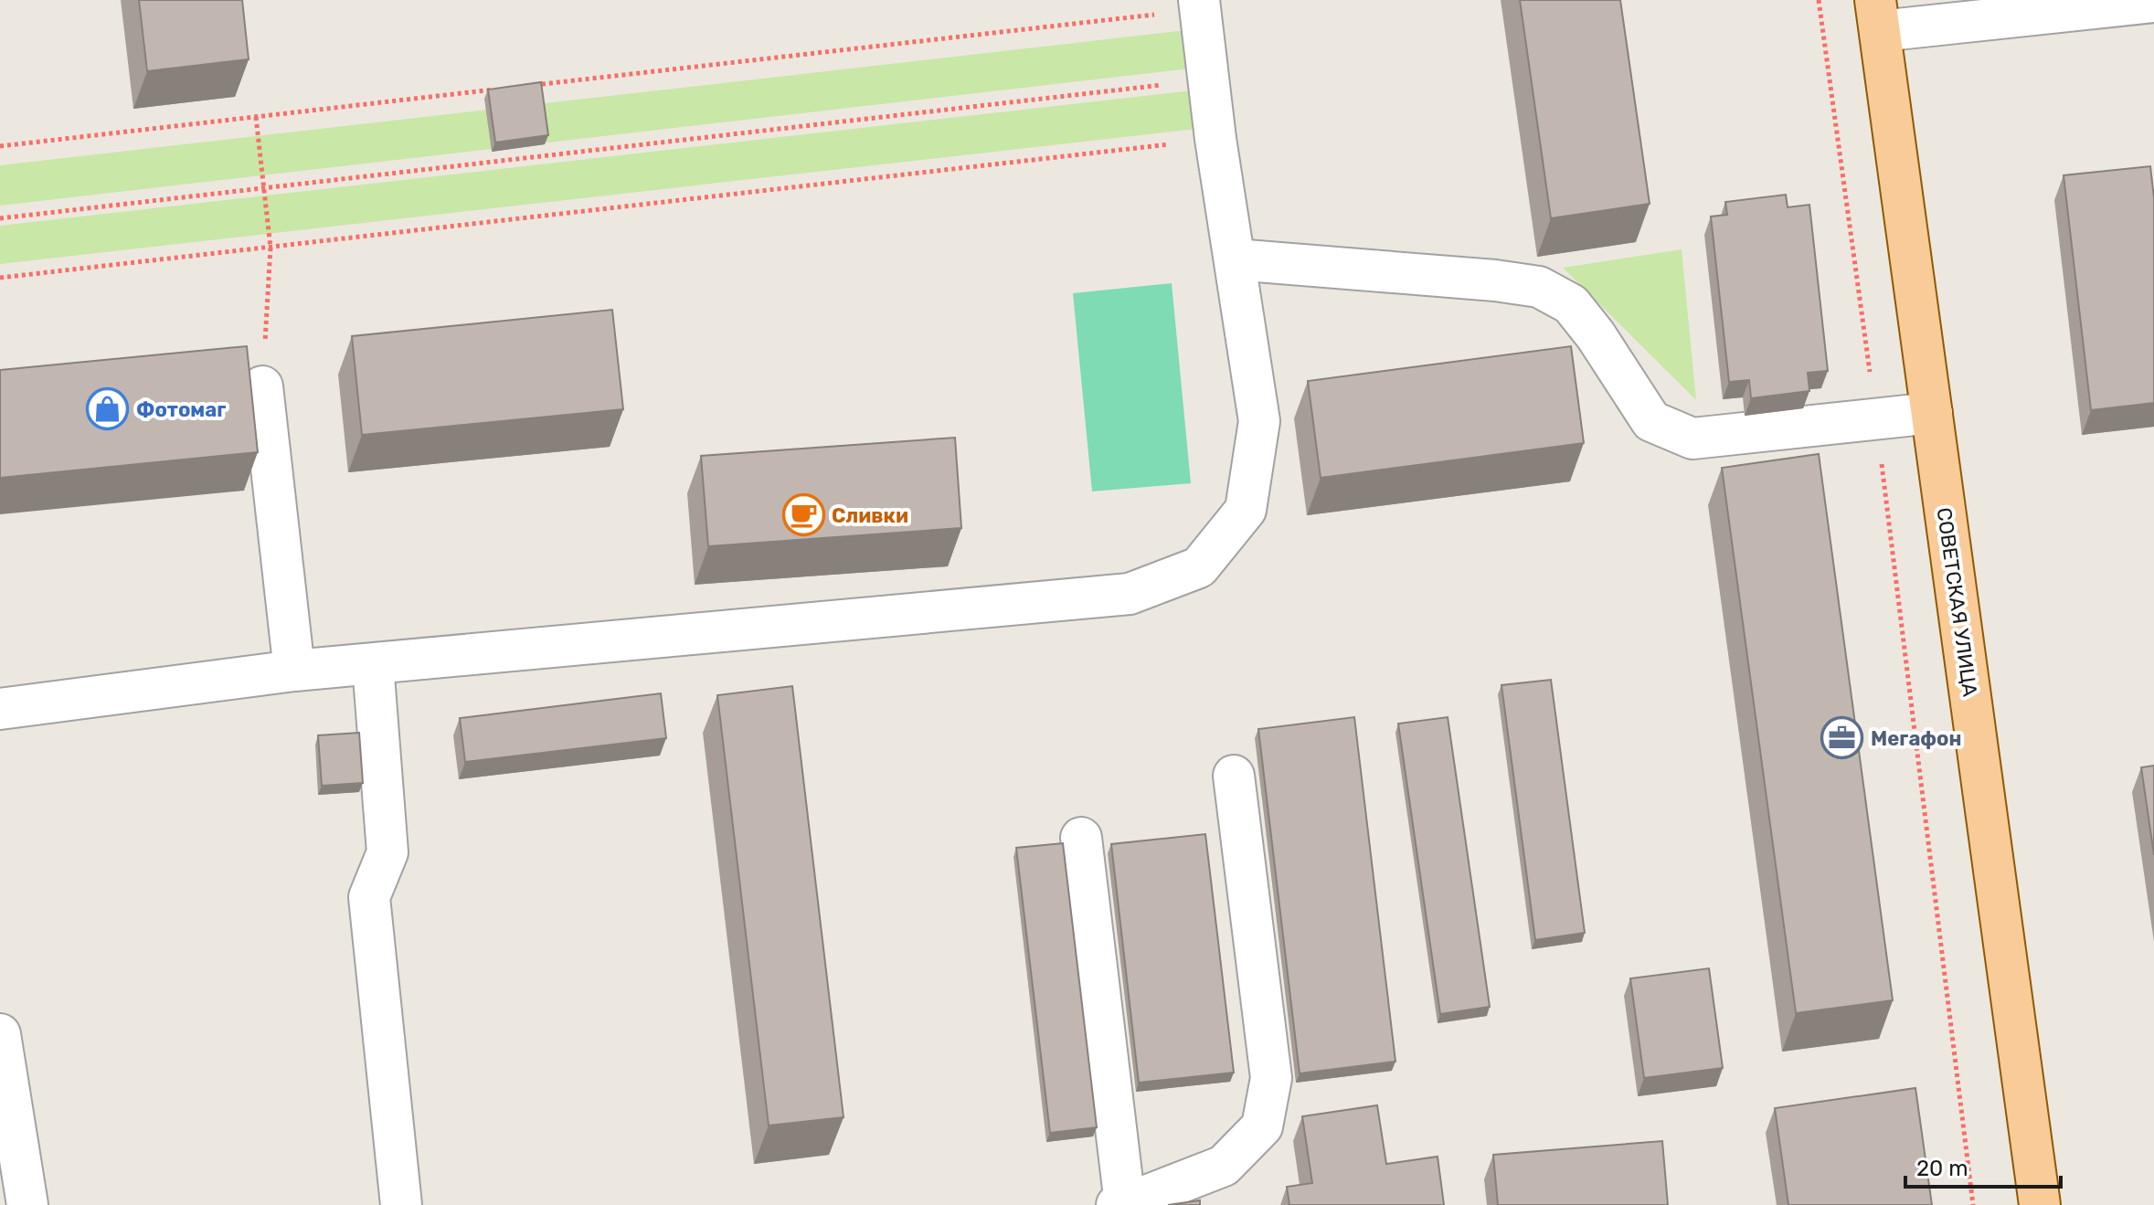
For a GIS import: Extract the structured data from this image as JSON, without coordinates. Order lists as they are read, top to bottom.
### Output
{
  "streets": {
    "main road": ["СОВЕТСКАЯ УЛИЦА"]
  },
  "places": {
    "shop": ["Фотомаг"],
    "cafe": ["Сливки"],
    "office": ["Мегафон"]
  },
  "scale_bar": "20 m"
}
